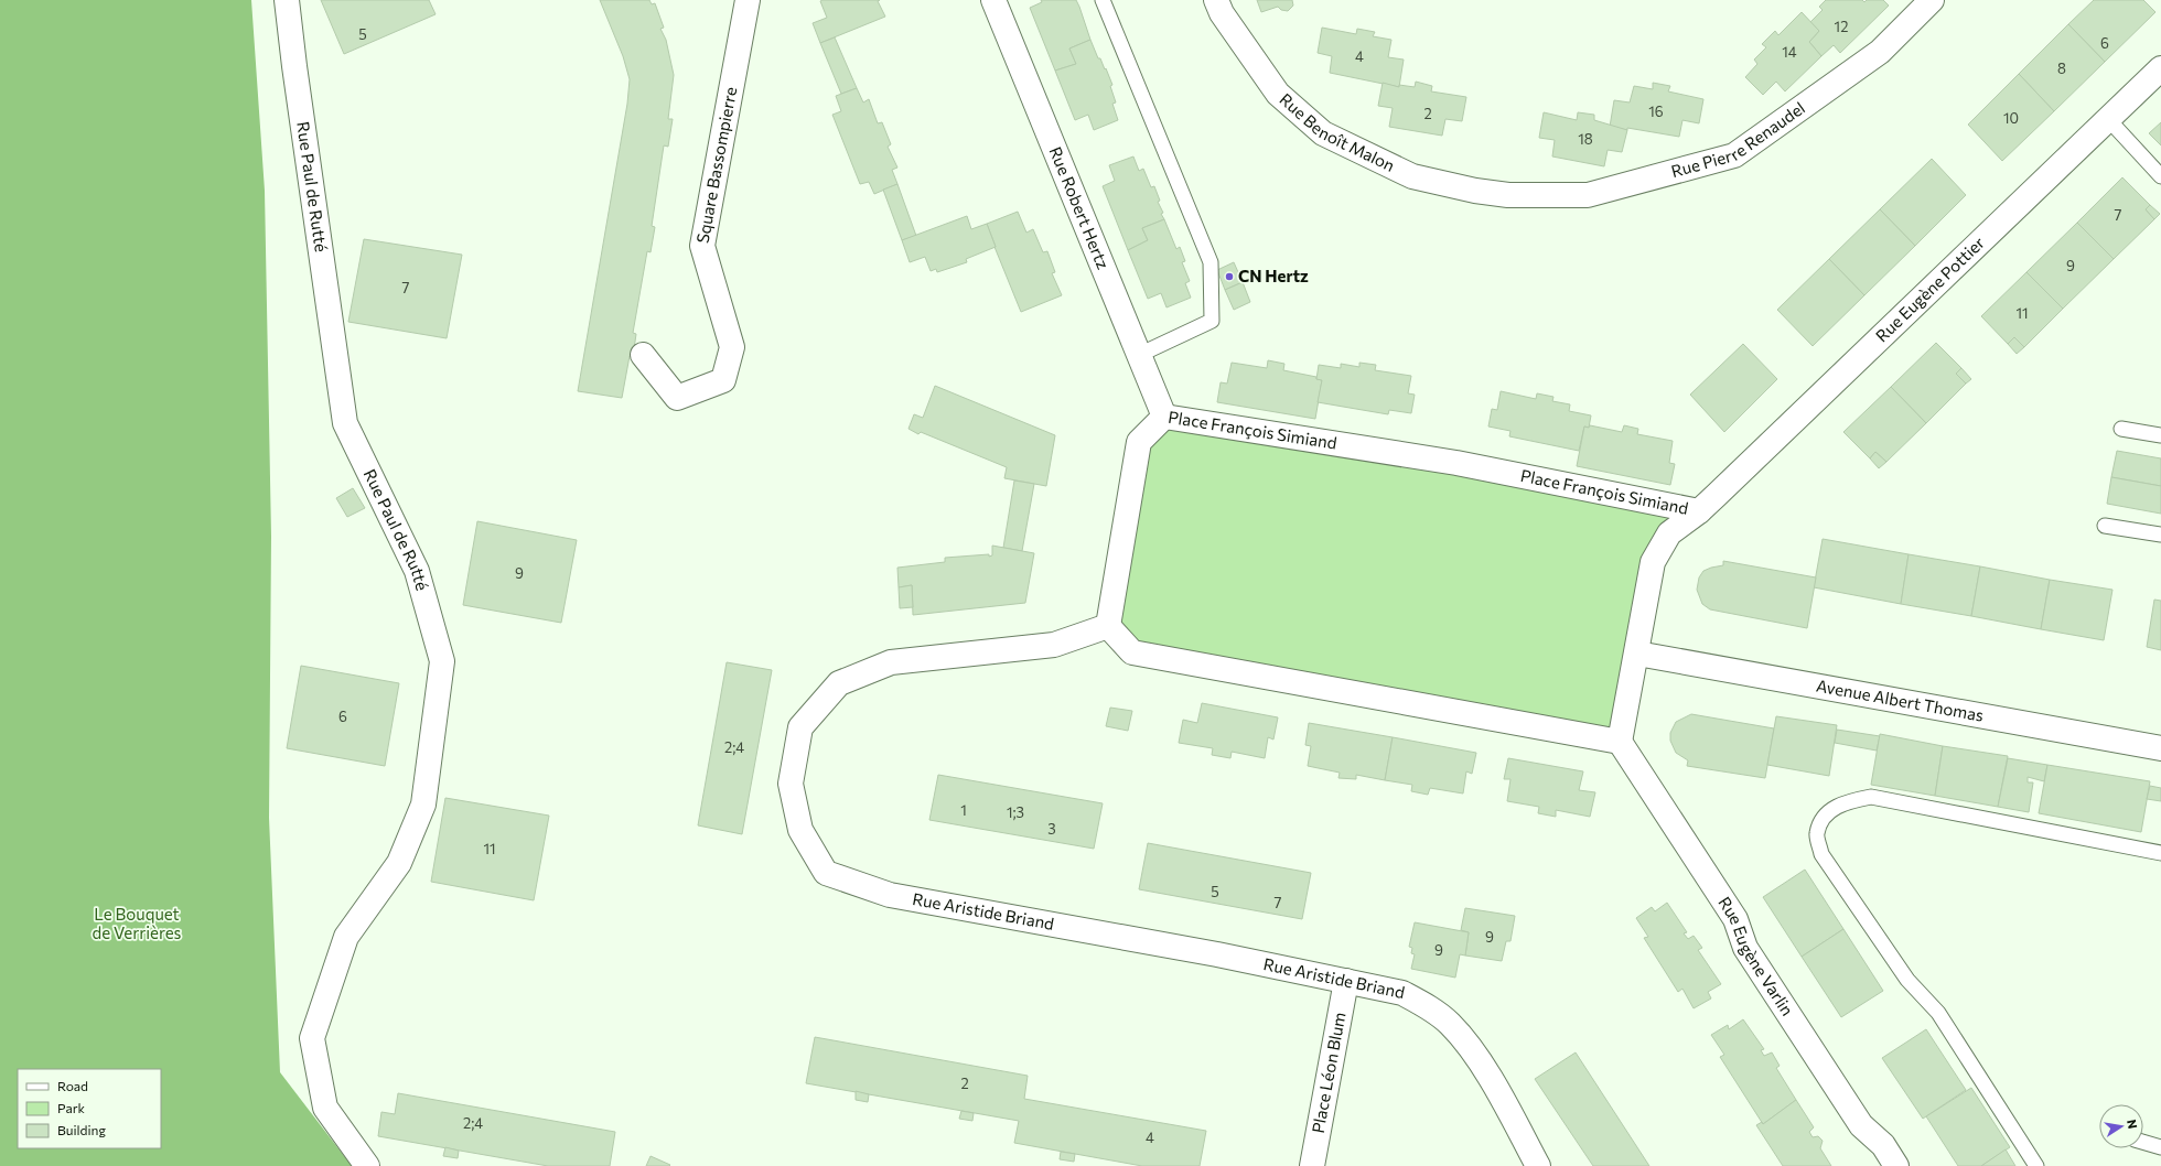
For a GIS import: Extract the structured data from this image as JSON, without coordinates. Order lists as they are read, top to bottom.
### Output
{
  "streets": {
    "street": [
      "Rue Benoît Malon",
      "Rue Pierre Renaudel",
      "Square Bassompierre",
      "Rue Paul de Rutté",
      "Rue Robert Hertz",
      "Rue Eugène Pottier",
      "Place François Simiand",
      "Avenue Albert Thomas",
      "Rue Aristide Briand",
      "Rue Eugène Varlin",
      "Place Léon Blum"
    ]
  },
  "crossings": [
    ["Rue Benoît Malon", "Rue Pierre Renaudel"],
    ["Rue Robert Hertz", "Place François Simiand"],
    ["Rue Eugène Pottier", "Place François Simiand"],
    ["Place François Simiand", "Avenue Albert Thomas"],
    ["Place François Simiand", "Rue Aristide Briand"],
    ["Place François Simiand", "Rue Eugène Varlin"],
    ["Rue Aristide Briand", "Place Léon Blum"]
  ],
  "parks": ["Le Bouquet de Verrières"],
  "places": ["CN Hertz"],
  "house_numbers": [
    "12",
    "5",
    "6",
    "14",
    "4",
    "8",
    "16",
    "2",
    "10",
    "18",
    "7",
    "9",
    "7",
    "11",
    "9",
    "6",
    "2;4",
    "1",
    "1;3",
    "3",
    "11",
    "5",
    "7",
    "9",
    "9",
    "2",
    "2;4",
    "4"
  ],
  "legend": ["Road", "Park", "Building"],
  "north": "right"
}
